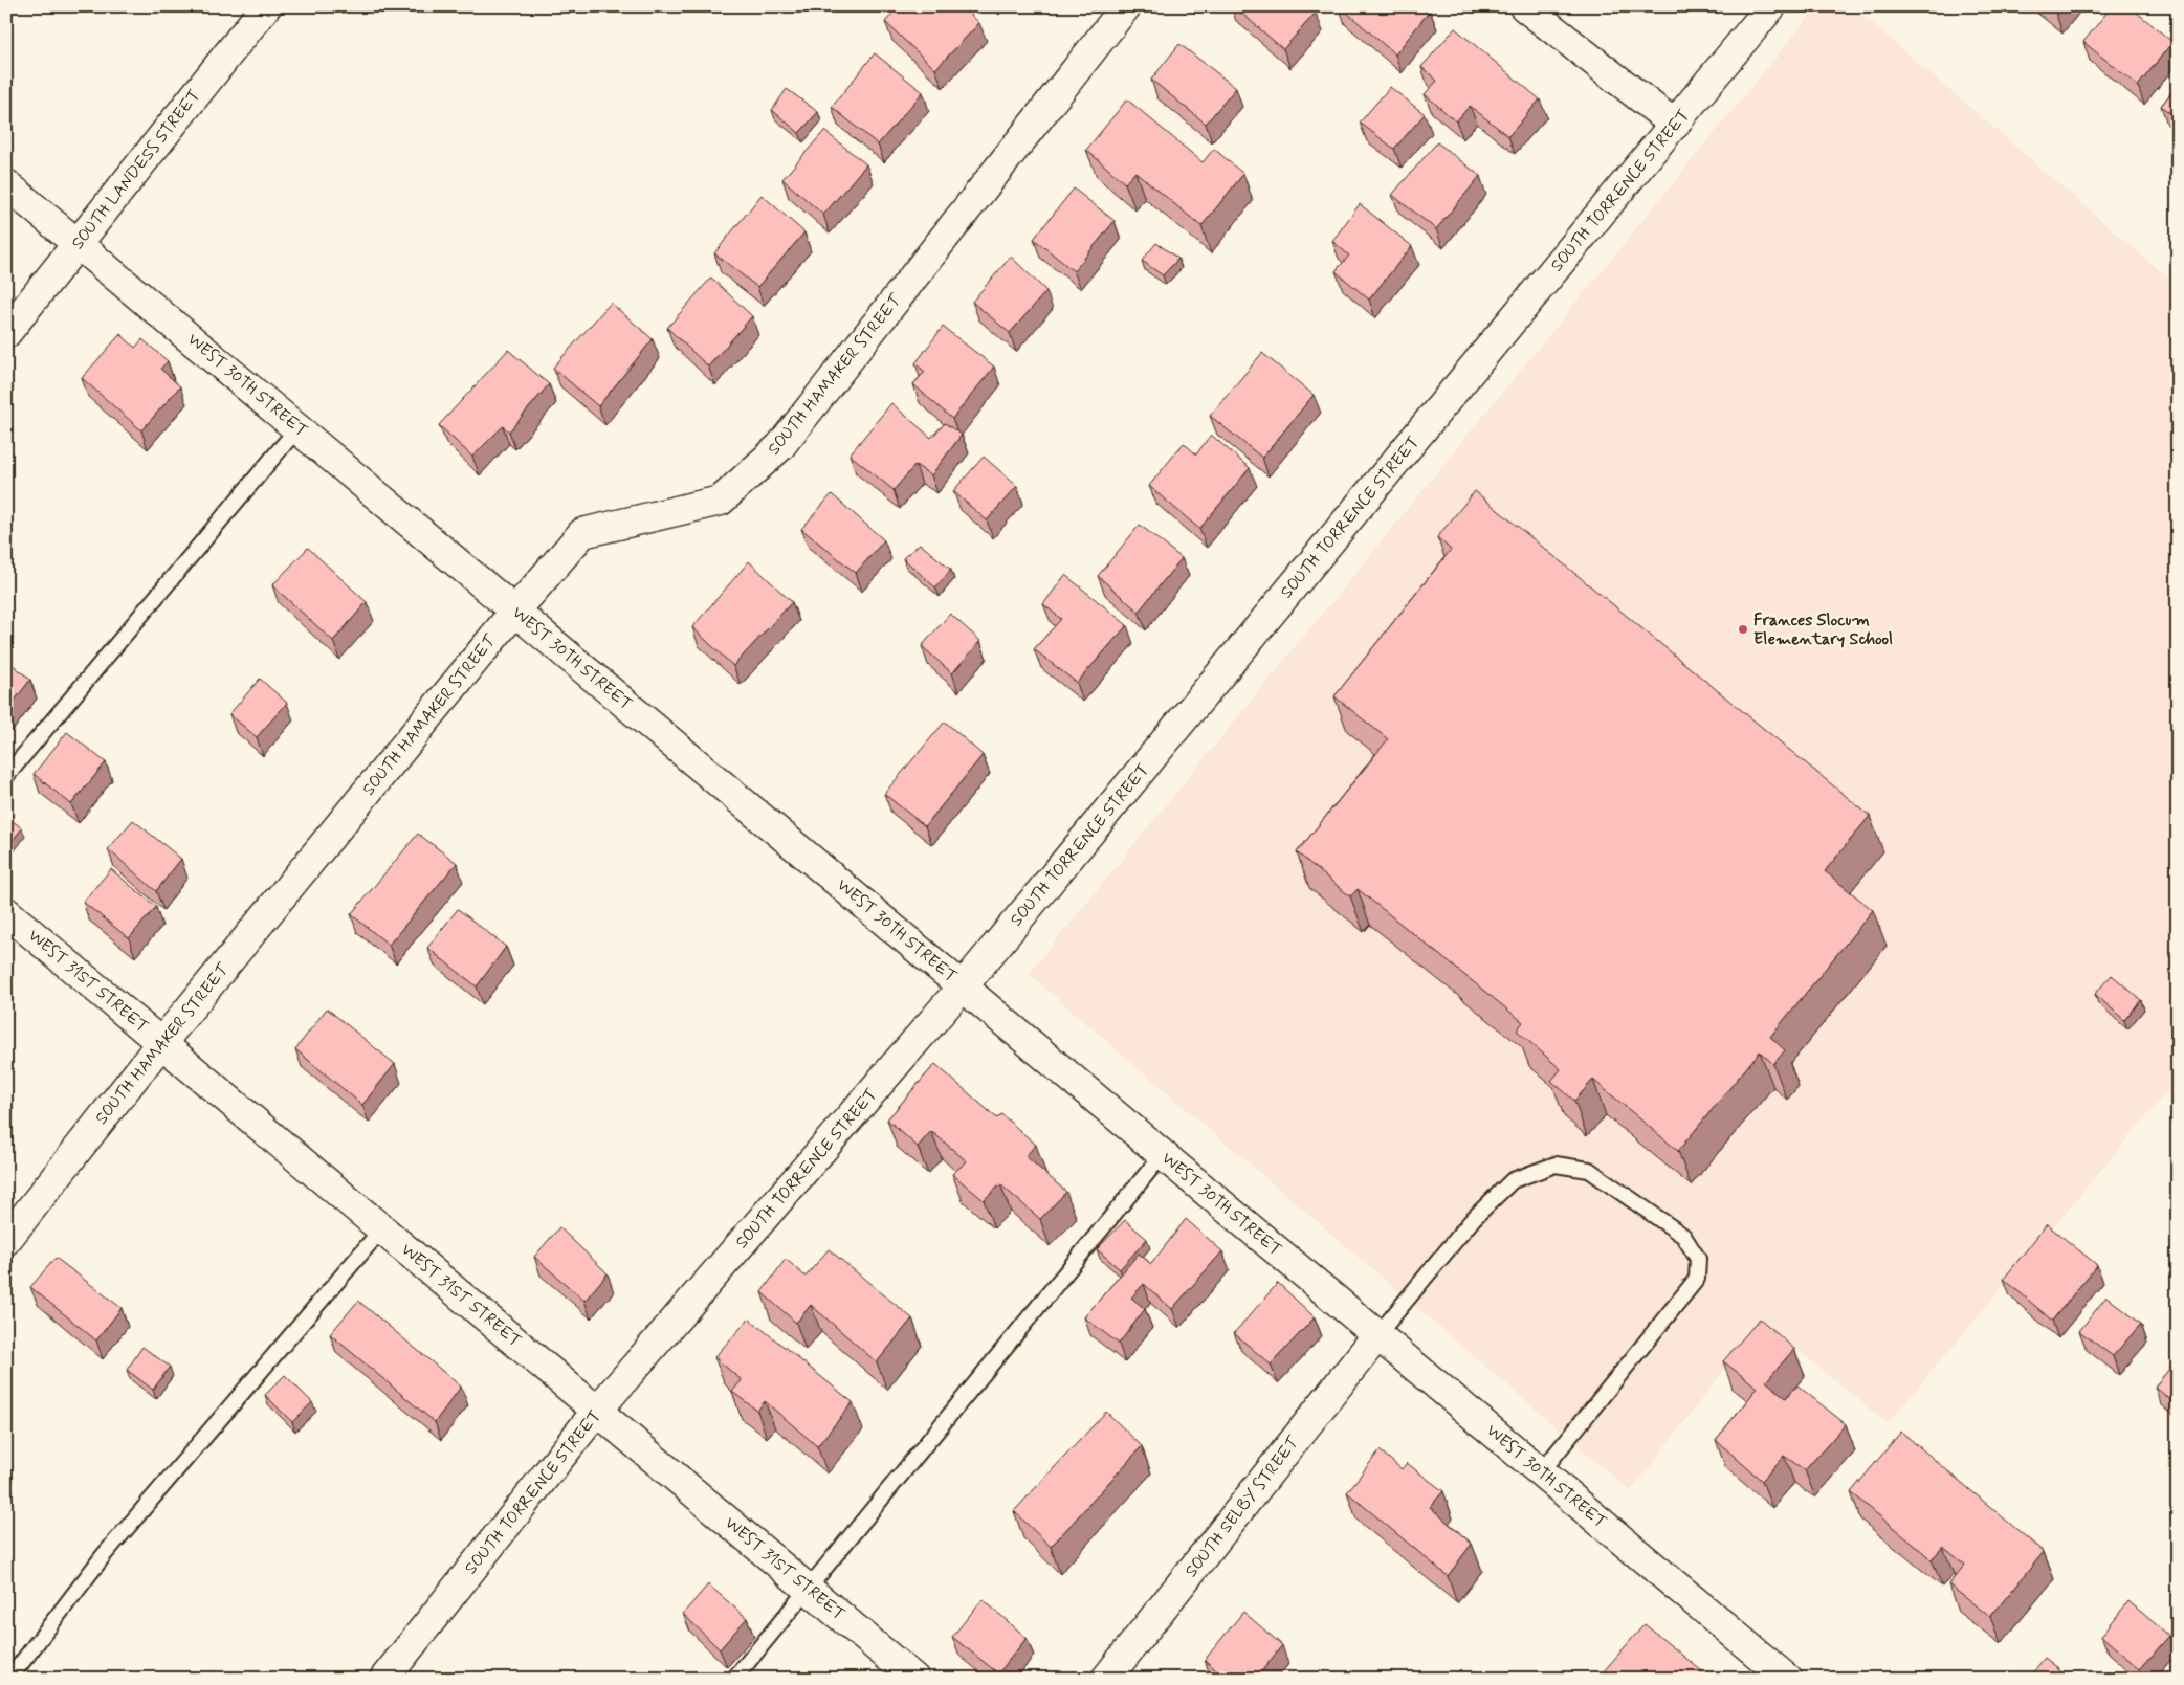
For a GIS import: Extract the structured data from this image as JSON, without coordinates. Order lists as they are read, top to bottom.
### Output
{
  "streets": {
    "street": [
      "SOUTH LANDESS STREET",
      "SOUTH TORRENCE STREET",
      "SOUTH HAMAKER STREET",
      "WEST 30TH STREET",
      "WEST 31ST STREET",
      "SOUTH SELBY STREET"
    ]
  },
  "crossings": [
    ["SOUTH LANDESS STREET", "WEST 30TH STREET"],
    ["SOUTH TORRENCE STREET", "WEST 30TH STREET"],
    ["SOUTH TORRENCE STREET", "WEST 31ST STREET"],
    ["SOUTH HAMAKER STREET", "WEST 30TH STREET"],
    ["SOUTH HAMAKER STREET", "WEST 31ST STREET"],
    ["WEST 30TH STREET", "SOUTH SELBY STREET"]
  ],
  "places": ["Frances Slocum Elementary School"]
}
